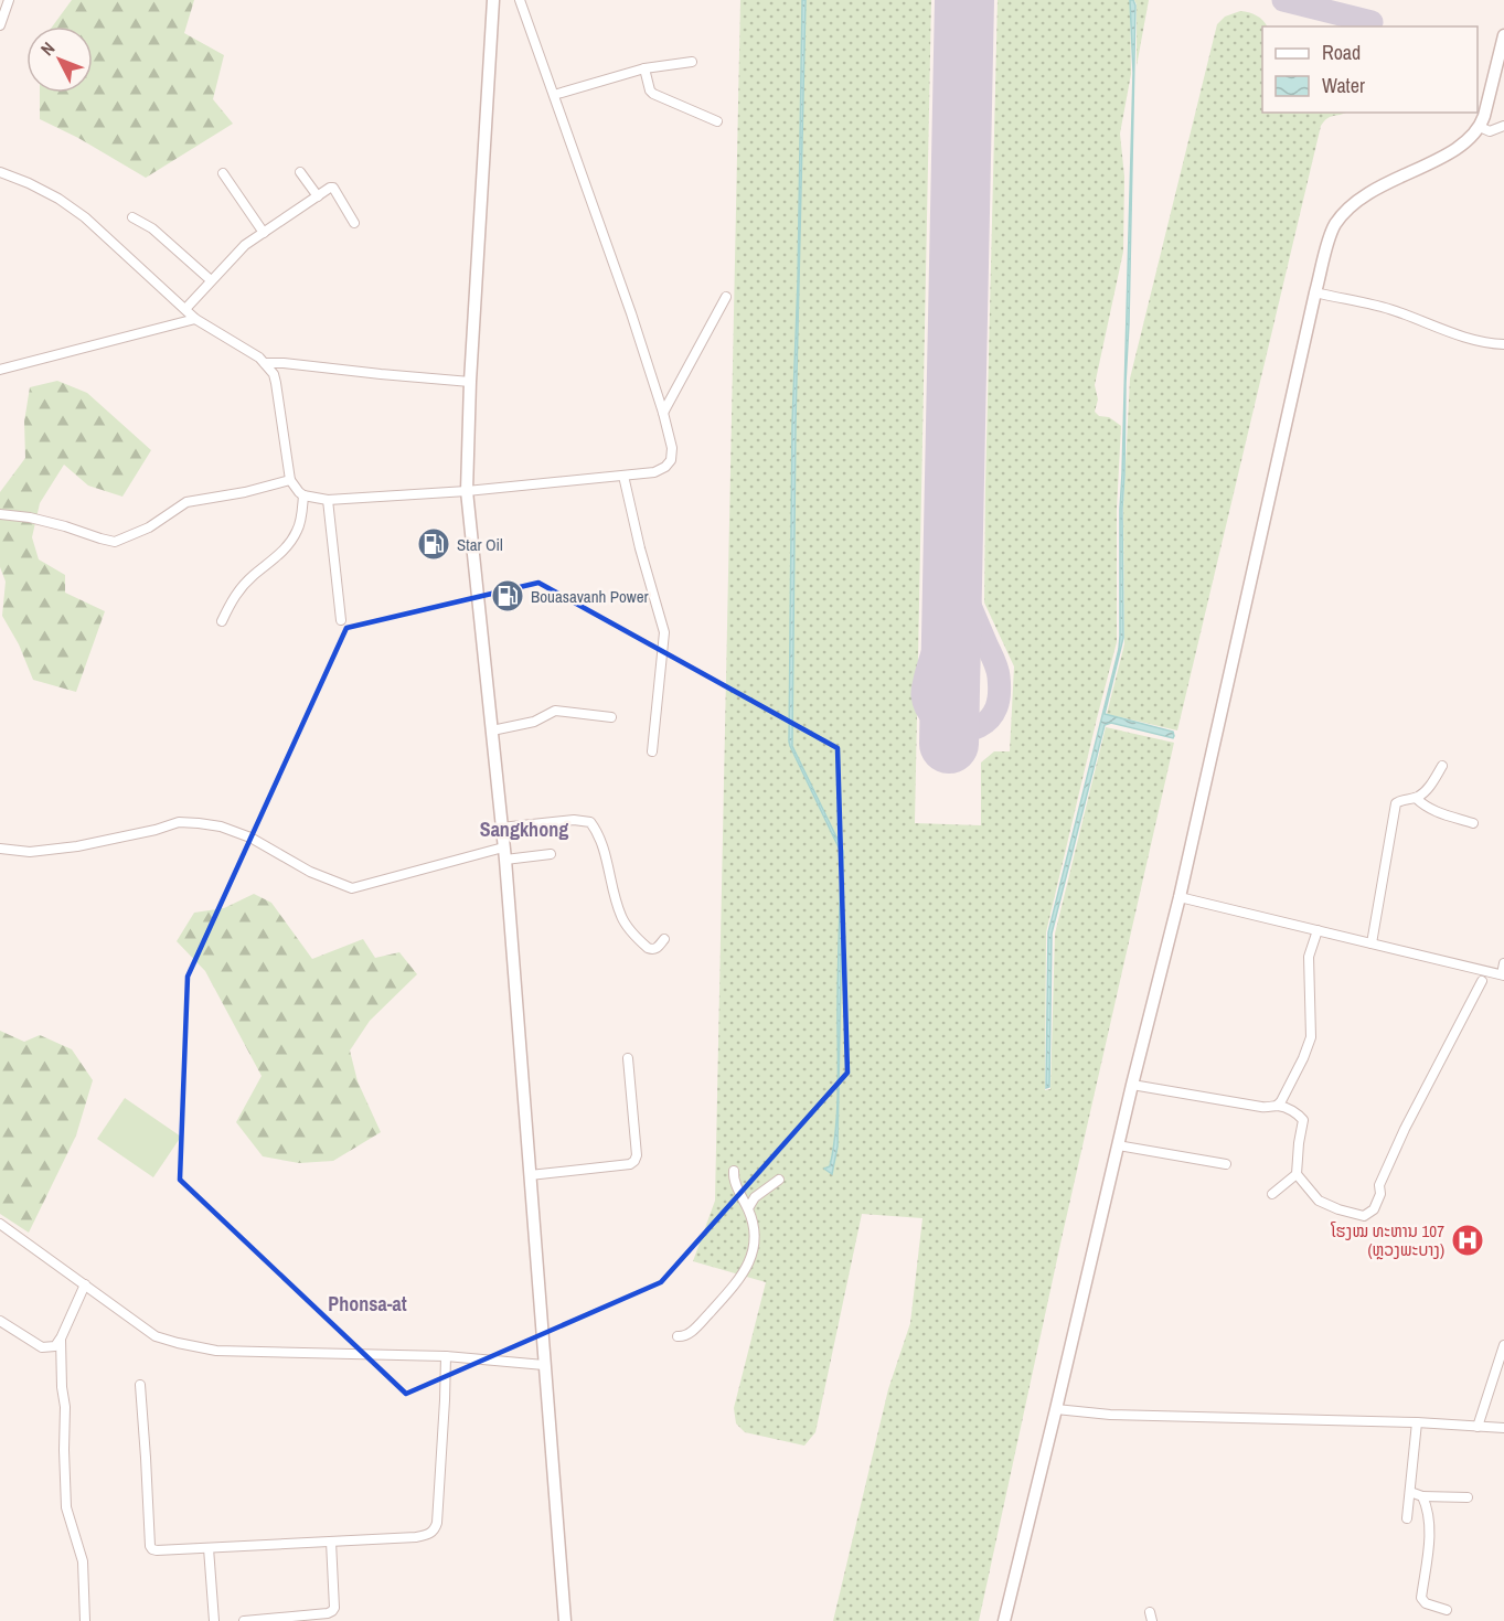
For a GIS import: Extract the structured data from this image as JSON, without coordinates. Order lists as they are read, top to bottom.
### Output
{
  "districts": ["Sangkhong", "Phonsa-at"],
  "places": {
    "fuel station": ["Star Oil", "Bouasavanh Power"],
    "hospital": ["ໂຮງໝ ທະຫານ 107 (ຫຼວງພະບາງ)"]
  },
  "legend": ["Road", "Water"],
  "north": "top left"
}
